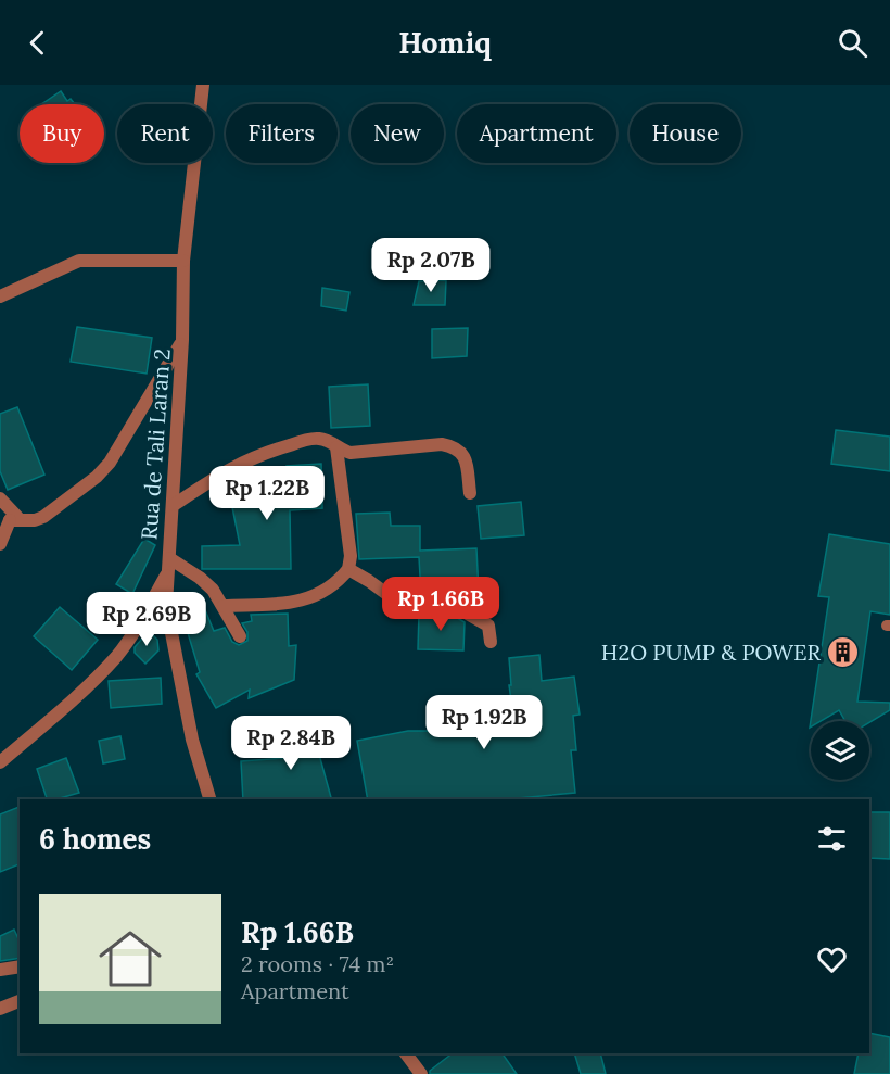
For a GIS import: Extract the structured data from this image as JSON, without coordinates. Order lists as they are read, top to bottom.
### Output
{
  "streets": {
    "street": ["Rua de Tali Laran 2"]
  },
  "places": {
    "building": ["H2O PUMP & POWER"]
  },
  "page": {
    "header": "Homiq",
    "chip": [
      "Buy",
      "Rent",
      "Filters",
      "New",
      "Apartment",
      "House"
    ],
    "price": [
      "Rp 2.07B",
      "Rp 1.22B",
      "Rp 1.66B",
      "Rp 2.69B",
      "Rp 1.92B",
      "Rp 2.84B"
    ],
    "heading": "6 homes",
    "list": [
      {
        "name": "Rp 1.66B",
        "note": "2 rooms · 74 m² · Apartment"
      }
    ]
  }
}
